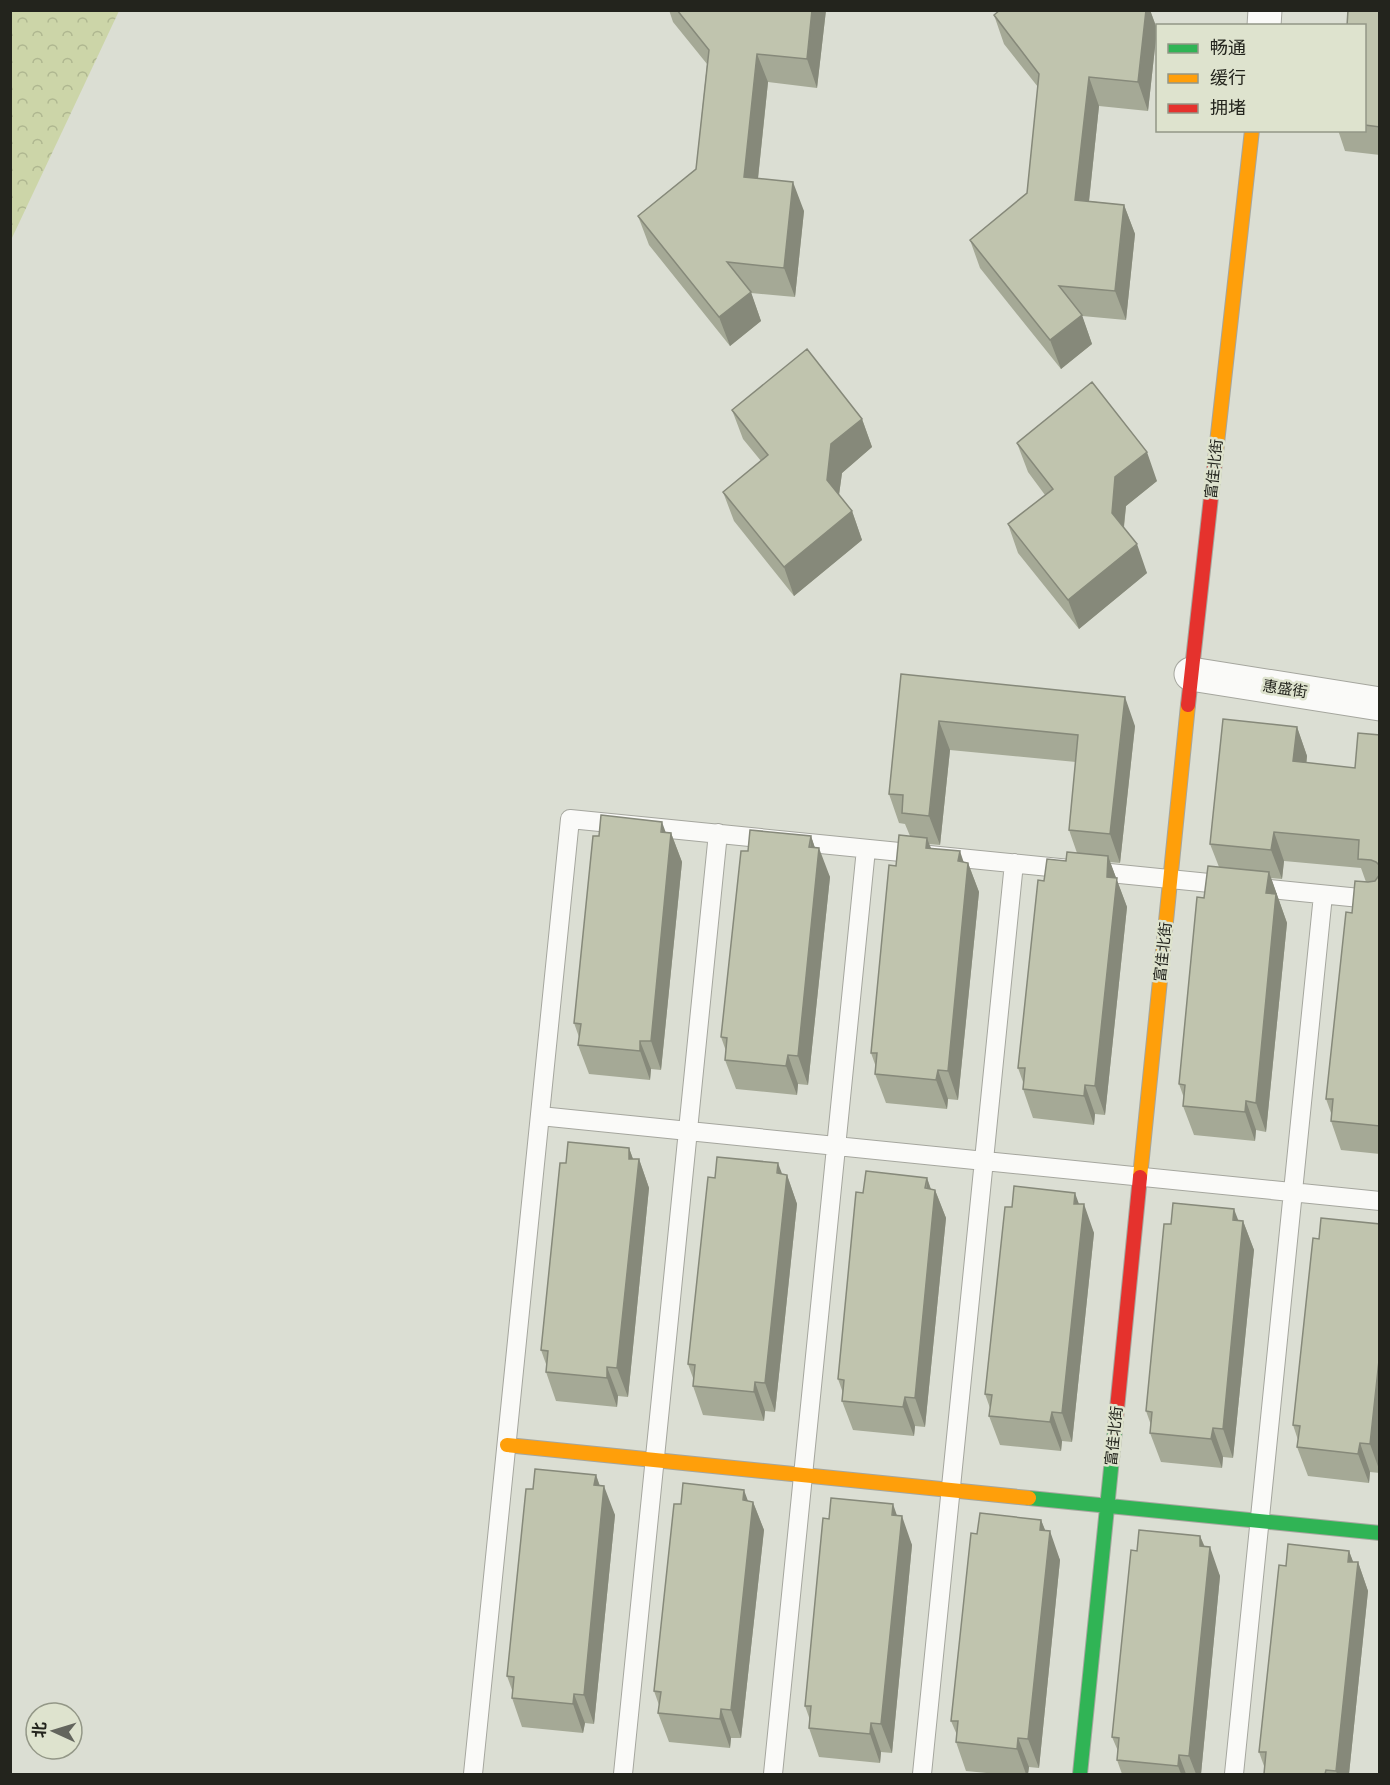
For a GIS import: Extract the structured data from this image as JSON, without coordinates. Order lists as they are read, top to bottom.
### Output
{
  "streets": {
    "street": ["富佳北街", "惠盛街"]
  },
  "crossings": [
    ["富佳北街", "惠盛街"]
  ],
  "legend": ["畅通", "缓行", "拥堵"],
  "north": "left"
}
